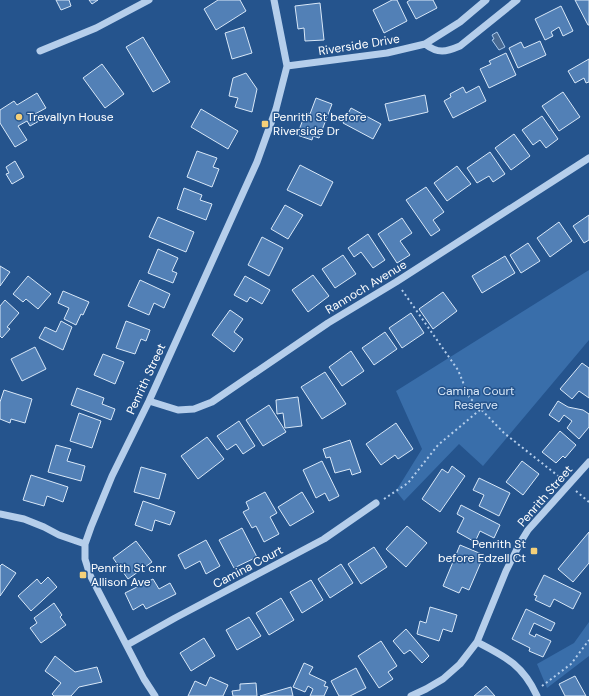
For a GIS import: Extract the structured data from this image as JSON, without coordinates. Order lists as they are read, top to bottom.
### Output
{
  "streets": {
    "street": [
      "Riverside Drive",
      "Rannoch Avenue",
      "Penrith Street",
      "Camina Court"
    ]
  },
  "crossings": [
    ["Riverside Drive", "Penrith Street"],
    ["Rannoch Avenue", "Penrith Street"],
    ["Penrith Street", "Camina Court"]
  ],
  "parks": ["Camina Court Reserve"],
  "places": {
    "other": ["Trevallyn House"],
    "transit": ["Penrith St before Riverside Dr", "Penrith St before Edzell Ct", "Penrith St cnr Allison Ave"]
  }
}
